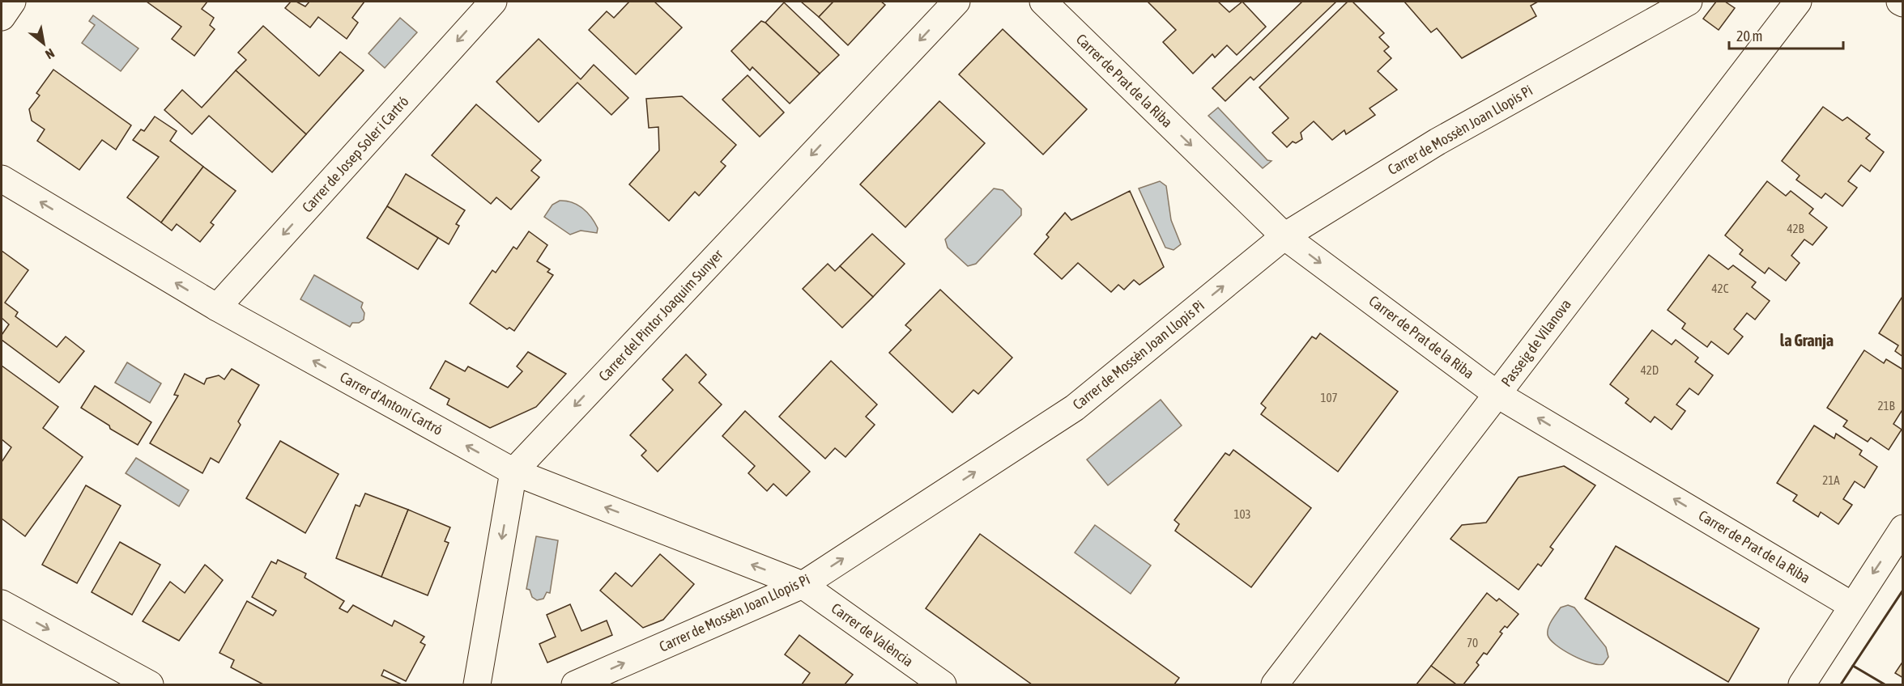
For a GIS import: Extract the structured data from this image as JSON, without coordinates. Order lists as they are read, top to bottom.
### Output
{
  "streets": {
    "street": [
      "Carrer de Prat de la Riba",
      "Carrer de Mossèn Joan Llopis Pi",
      "Carrer de Josep Soler i Cartró",
      "Carrer del Pintor Joaquim Sunyer",
      "Passeig de Vilanova",
      "Carrer d'Antoni Cartró",
      "Carrer de València"
    ]
  },
  "crossings": [
    ["Carrer de Prat de la Riba", "Carrer de Mossèn Joan Llopis Pi"],
    ["Carrer de Prat de la Riba", "Passeig de Vilanova"],
    ["Carrer de Mossèn Joan Llopis Pi", "Carrer d'Antoni Cartró"],
    ["Carrer de Mossèn Joan Llopis Pi", "Carrer de València"],
    ["Carrer de Josep Soler i Cartró", "Carrer d'Antoni Cartró"],
    ["Carrer del Pintor Joaquim Sunyer", "Carrer d'Antoni Cartró"],
    ["Carrer d'Antoni Cartró", "Carrer de València"]
  ],
  "one_way": [
    "Carrer de Mossèn Joan Llopis Pi",
    "Carrer de Josep Soler i Cartró",
    "Carrer del Pintor Joaquim Sunyer",
    "Carrer d'Antoni Cartró"
  ],
  "districts": ["la Granja"],
  "house_numbers": [
    "42B",
    "42C",
    "42D",
    "107",
    "21B",
    "21A",
    "103",
    "70"
  ],
  "scale_bar": "20 m",
  "north": "bottom right"
}
